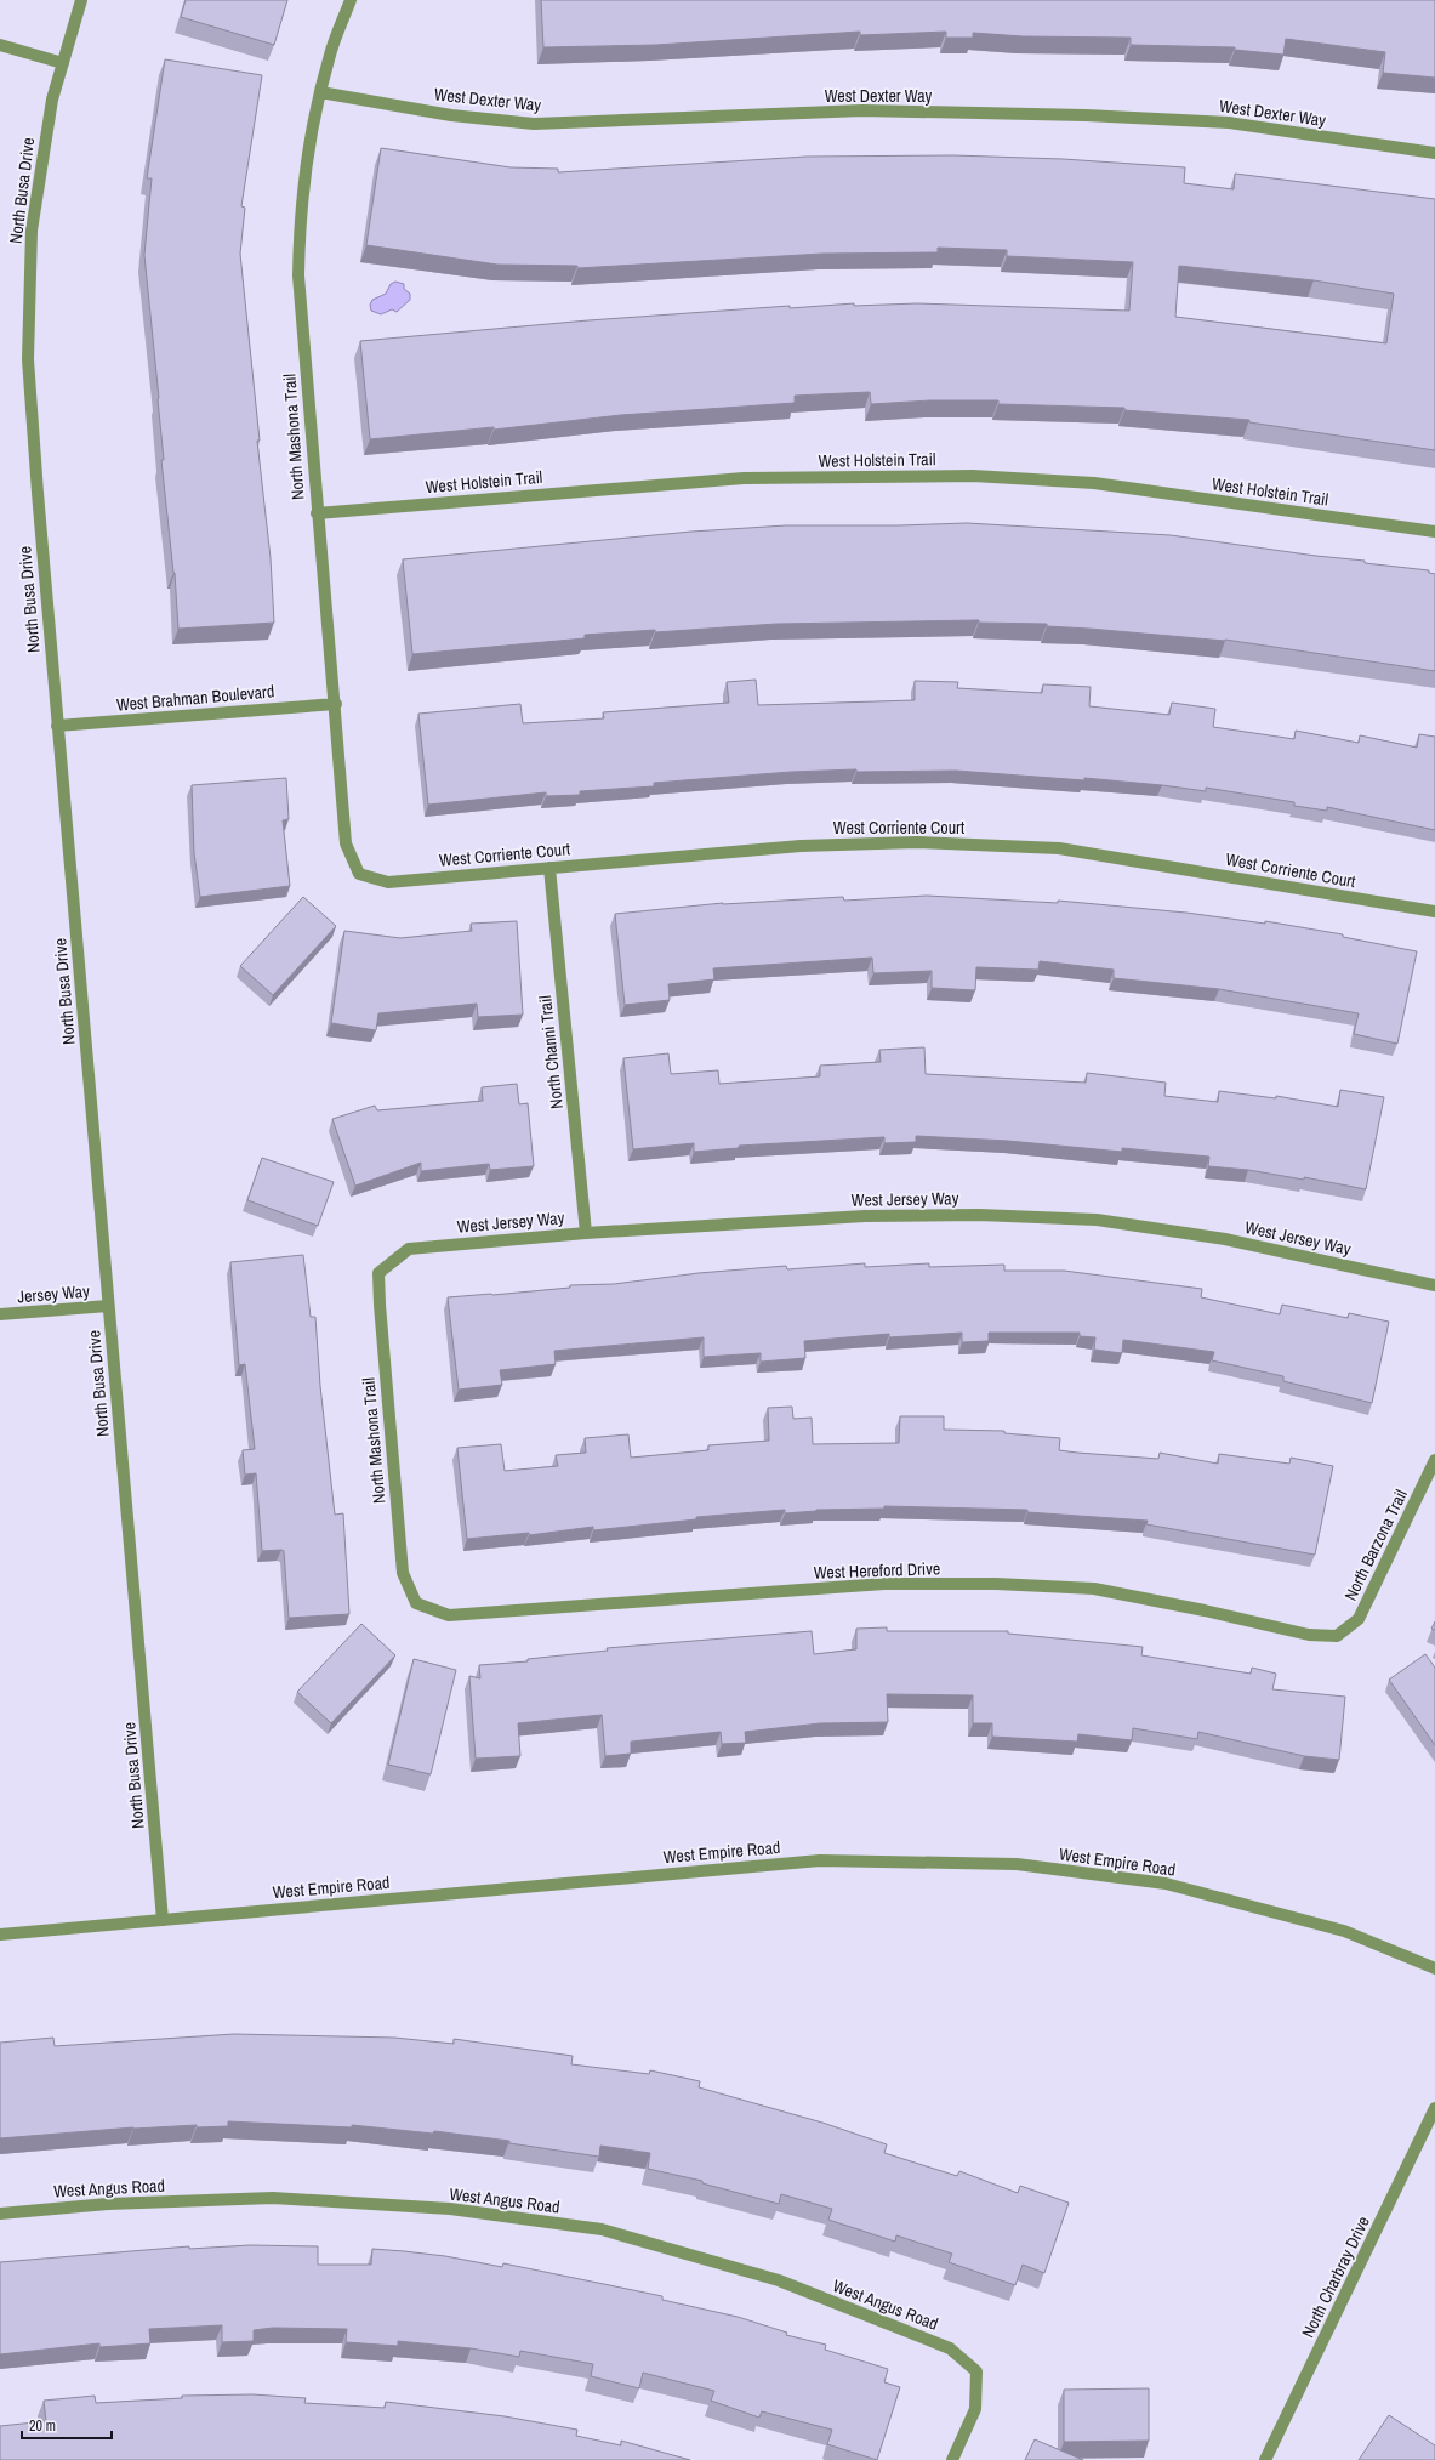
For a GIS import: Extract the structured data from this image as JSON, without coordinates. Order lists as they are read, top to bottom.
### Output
{
  "streets": {
    "street": [
      "West Dexter Way",
      "North Busa Drive",
      "North Mashona Trail",
      "West Holstein Trail",
      "West Brahman Boulevard",
      "West Corriente Court",
      "North Channi Trail",
      "West Jersey Way",
      "Jersey Way",
      "North Barzona Trail",
      "West Hereford Drive",
      "West Empire Road",
      "West Angus Road",
      "North Charbray Drive"
    ]
  },
  "crossings": [
    ["West Dexter Way", "North Mashona Trail"],
    ["North Busa Drive", "West Brahman Boulevard"],
    ["North Busa Drive", "Jersey Way"],
    ["North Busa Drive", "West Empire Road"],
    ["North Mashona Trail", "West Holstein Trail"],
    ["North Mashona Trail", "West Brahman Boulevard"],
    ["North Mashona Trail", "West Corriente Court"],
    ["North Mashona Trail", "West Jersey Way"],
    ["North Mashona Trail", "West Hereford Drive"],
    ["West Corriente Court", "North Channi Trail"],
    ["North Channi Trail", "West Jersey Way"],
    ["North Barzona Trail", "West Hereford Drive"]
  ],
  "scale_bar": "20 m"
}
